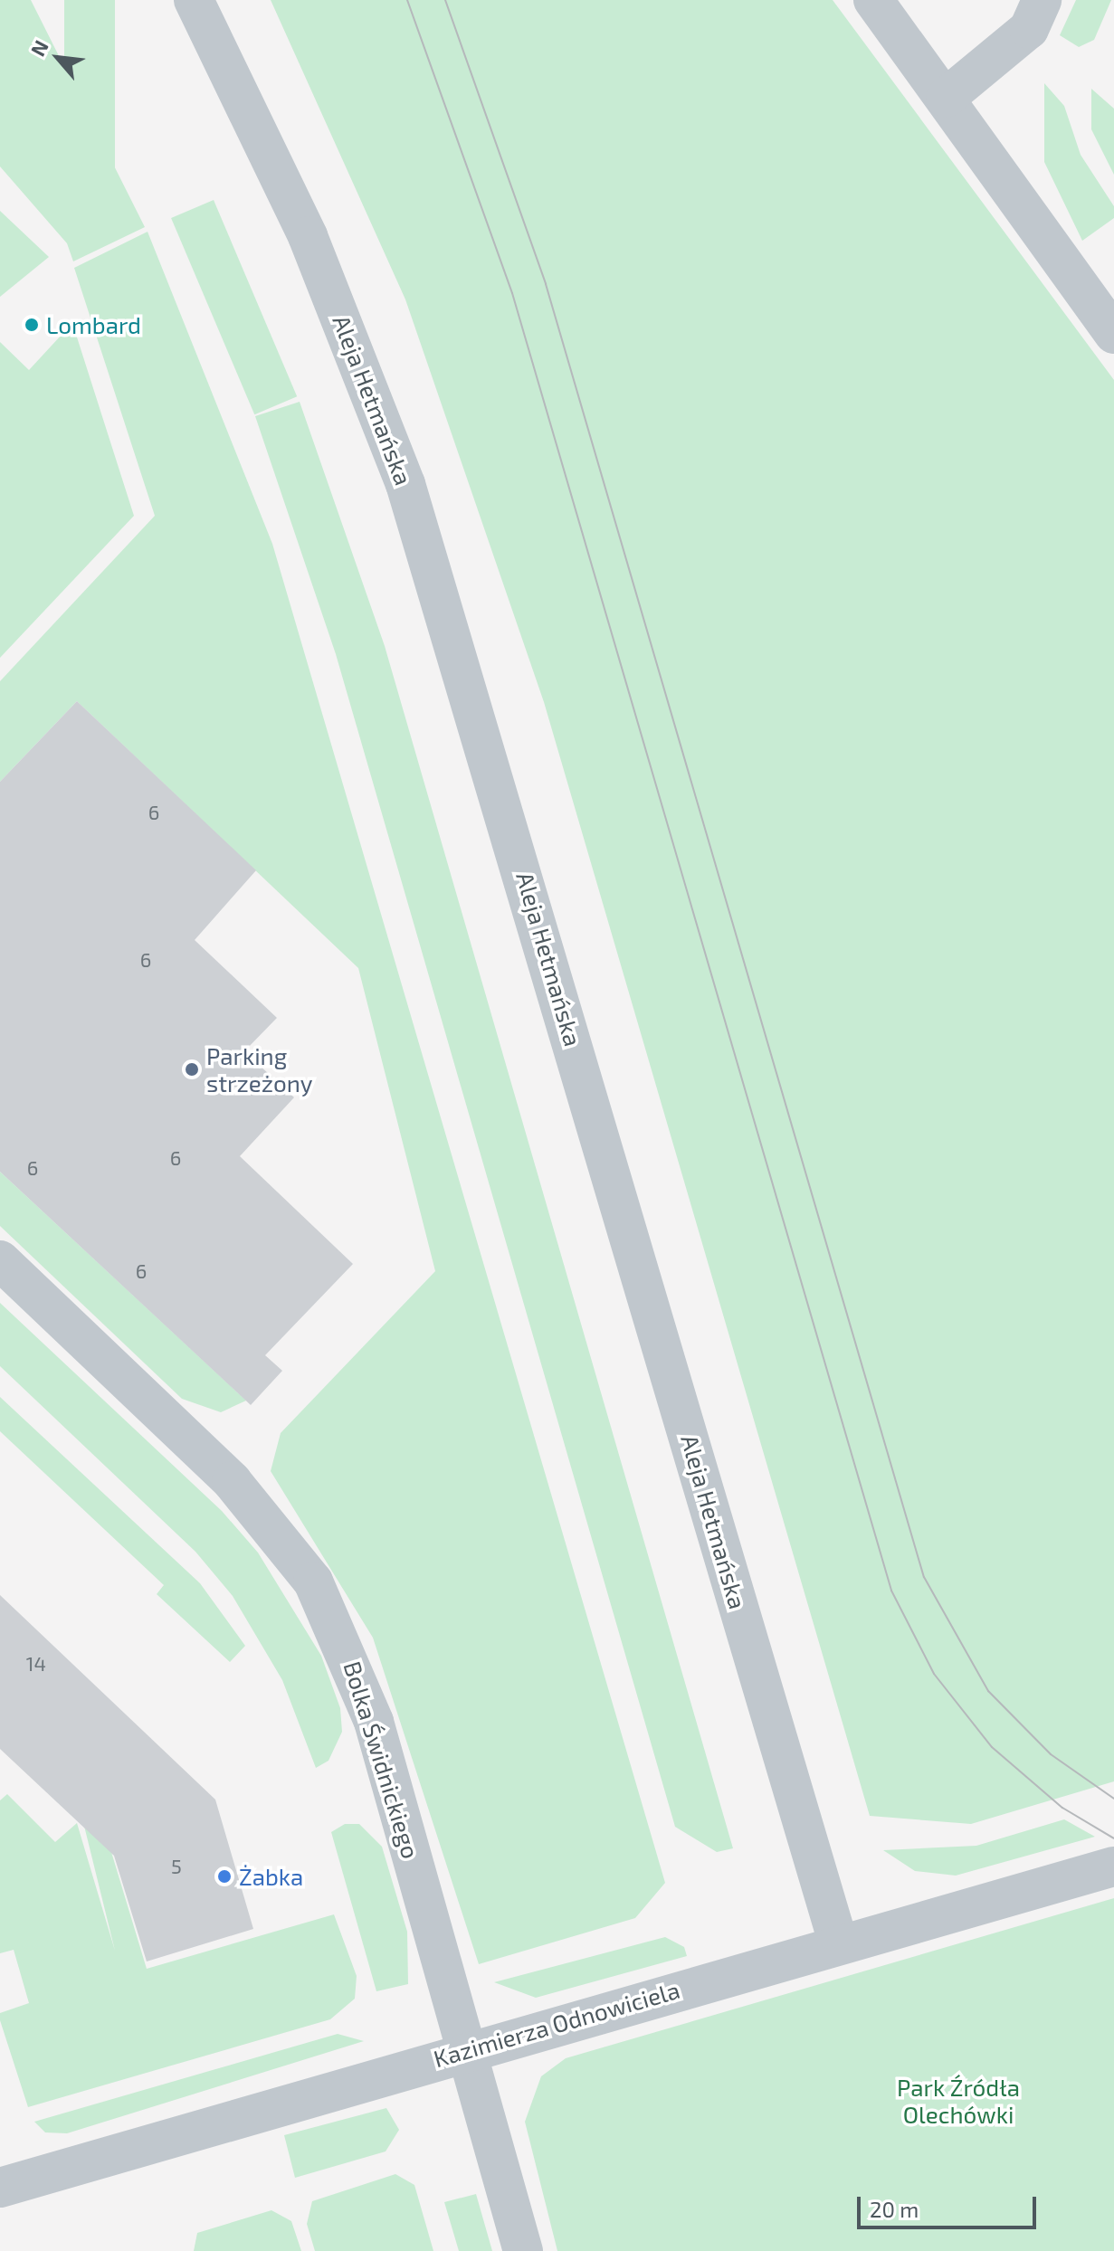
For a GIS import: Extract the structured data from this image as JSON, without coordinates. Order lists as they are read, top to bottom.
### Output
{
  "streets": {
    "street": ["Aleja Hetmańska", "Bolka Świdnickiego", "Kazimierza Odnowiciela"]
  },
  "crossings": [
    ["Aleja Hetmańska", "Kazimierza Odnowiciela"],
    ["Bolka Świdnickiego", "Kazimierza Odnowiciela"]
  ],
  "parks": ["Park Źródła Olechówki"],
  "places": ["Lombard", "Parking strzeżony", "Żabka"],
  "house_numbers": [
    "6",
    "6",
    "6",
    "6",
    "6",
    "14",
    "5"
  ],
  "scale_bar": "20 m",
  "north": "top left"
}
